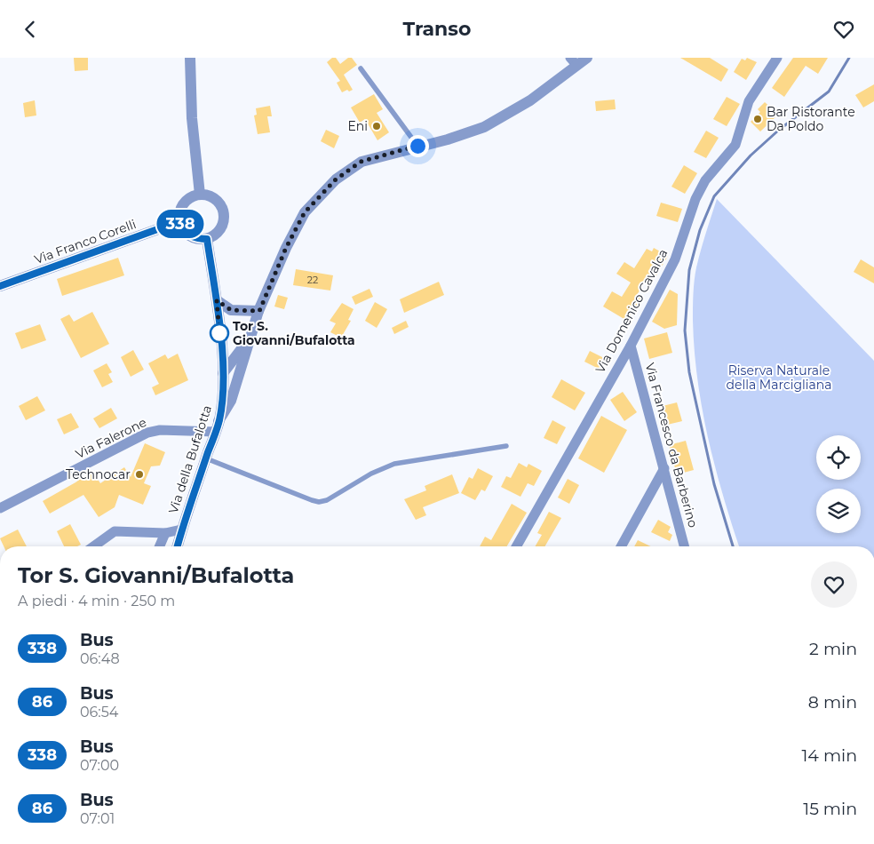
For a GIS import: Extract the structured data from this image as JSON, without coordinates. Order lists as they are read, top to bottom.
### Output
{
  "streets": {
    "street": [
      "Via Franco Corelli",
      "Via Domenico Cavalca",
      "Via Falerone",
      "Via Francesco da Barberino",
      "Via della Bufalotta"
    ]
  },
  "crossings": [
    ["Via Franco Corelli", "Via della Bufalotta"],
    ["Via Domenico Cavalca", "Via Francesco da Barberino"],
    ["Via Falerone", "Via della Bufalotta"]
  ],
  "parks": ["Riserva Naturale della Marcigliana"],
  "places": [
    "Bar Ristorante Da Poldo",
    "Eni",
    "Tor S. Giovanni/Bufalotta",
    "Technocar"
  ],
  "lines": ["bus line 338"],
  "house_numbers": ["22"],
  "page": {
    "header": "Transo",
    "on_map": "338",
    "heading": ["Tor S. Giovanni/Bufalotta", "A piedi · 4 min · 250 m"],
    "list": [
      {
        "mark": "338",
        "name": "Bus",
        "note": "06:48",
        "value": "2 min"
      },
      {
        "mark": "86",
        "name": "Bus",
        "note": "06:54",
        "value": "8 min"
      },
      {
        "mark": "338",
        "name": "Bus",
        "note": "07:00",
        "value": "14 min"
      },
      {
        "mark": "86",
        "name": "Bus",
        "note": "07:01",
        "value": "15 min"
      }
    ]
  }
}
